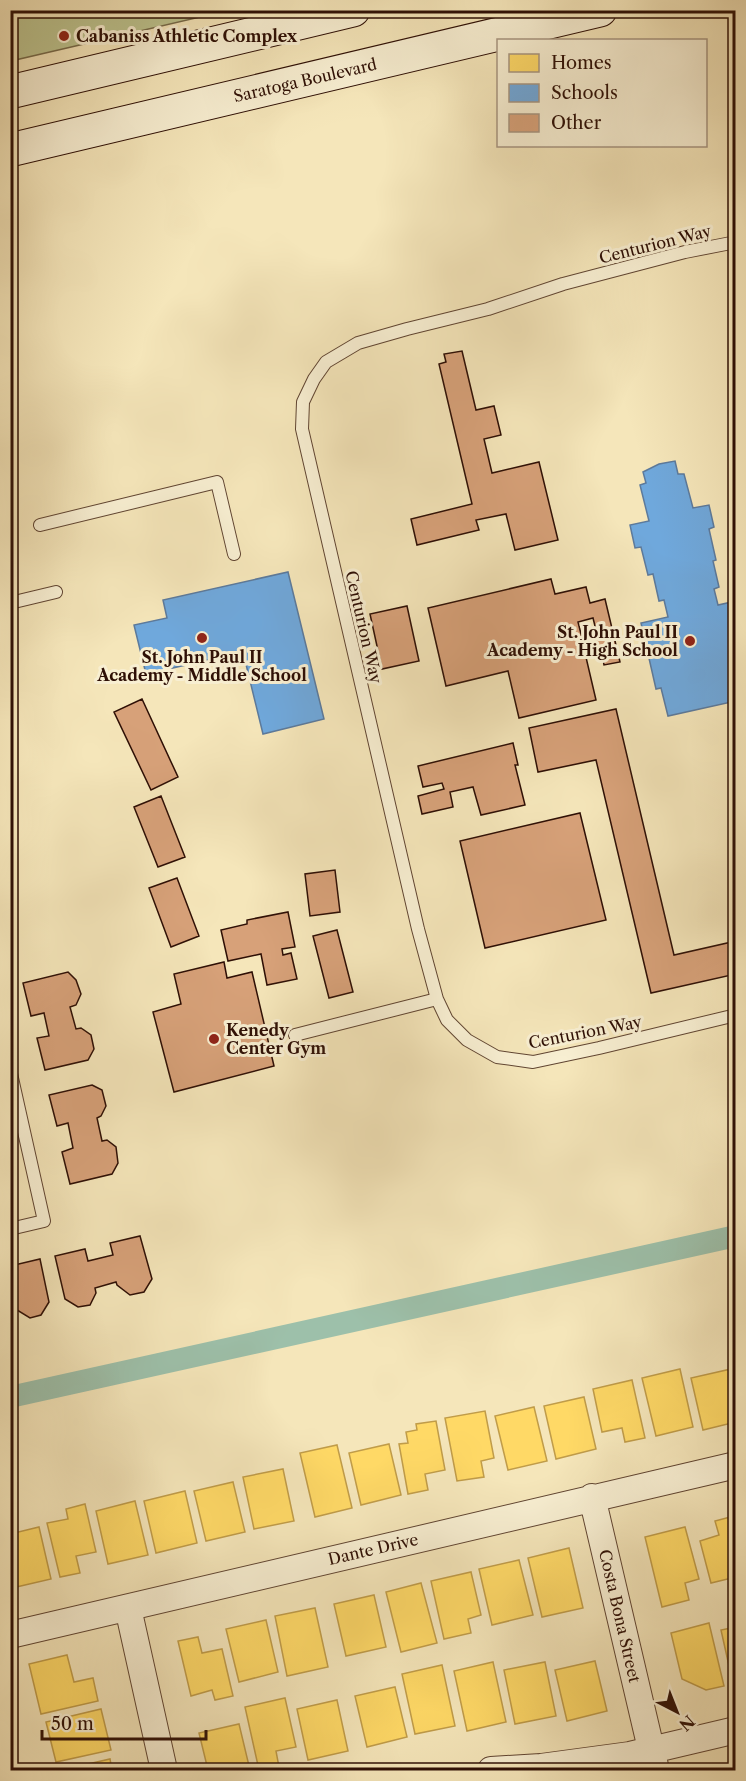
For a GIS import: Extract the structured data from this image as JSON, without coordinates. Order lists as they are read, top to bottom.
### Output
{
  "streets": {
    "main road": ["Saratoga Boulevard"],
    "street": ["Dante Drive", "Costa Bona Street"],
    "lane": ["Centurion Way"]
  },
  "crossings": [
    ["Dante Drive", "Costa Bona Street"]
  ],
  "places": [
    "Cabaniss Athletic Complex",
    "St. John Paul II Academy - Middle School",
    "St. John Paul II Academy - High School",
    "Kenedy Center Gym"
  ],
  "legend": ["Homes", "Schools", "Other"],
  "scale_bar": "50 m",
  "north": "bottom right"
}
